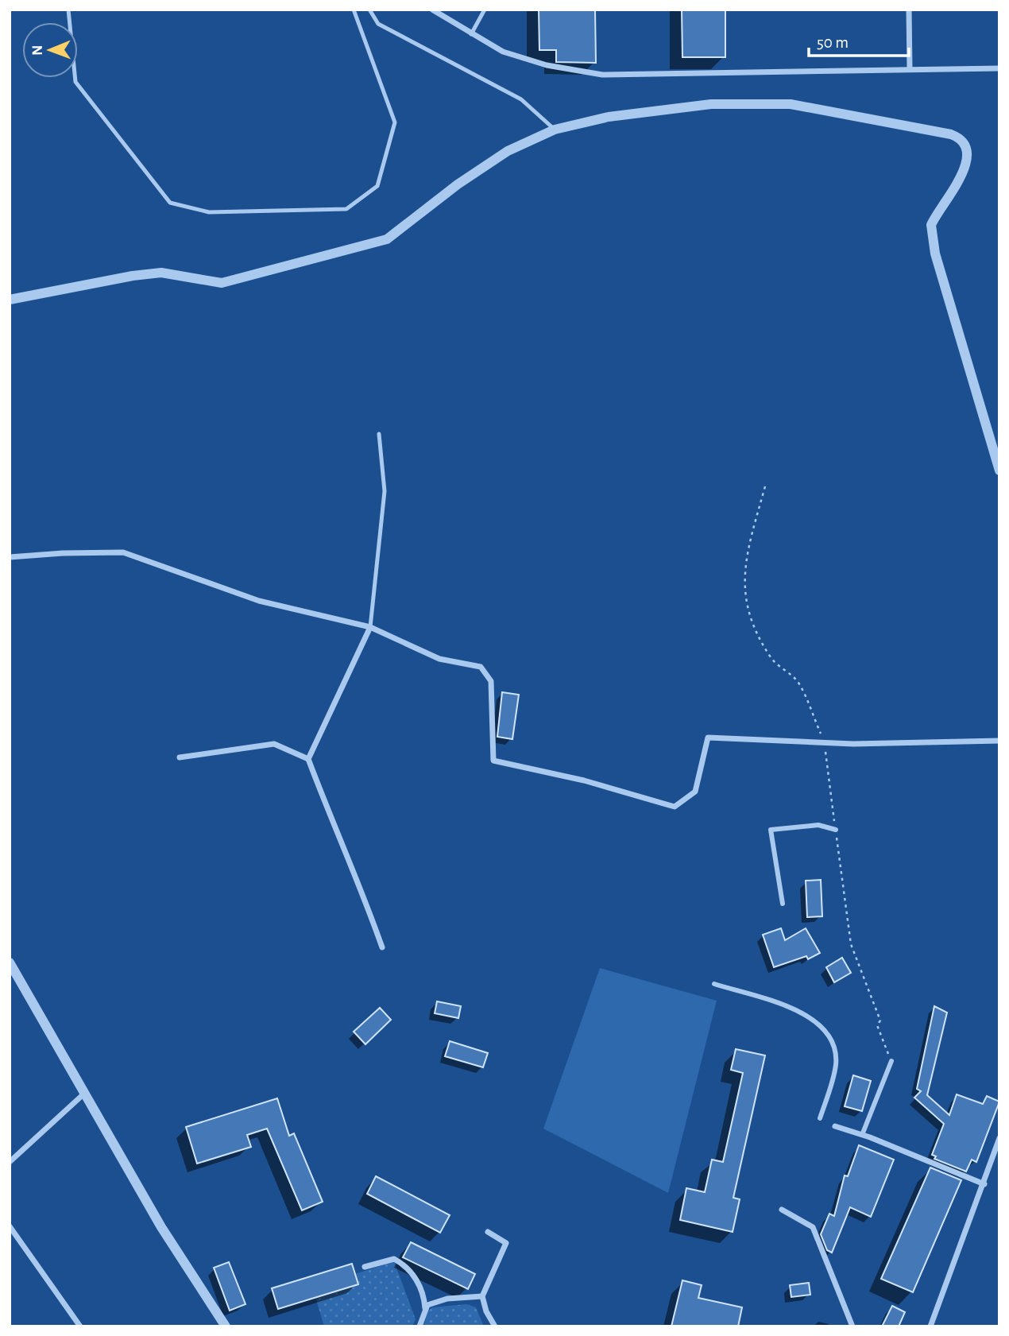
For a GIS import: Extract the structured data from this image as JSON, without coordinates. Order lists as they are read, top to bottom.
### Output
{
  "scale_bar": "50 m",
  "north": "left"
}
